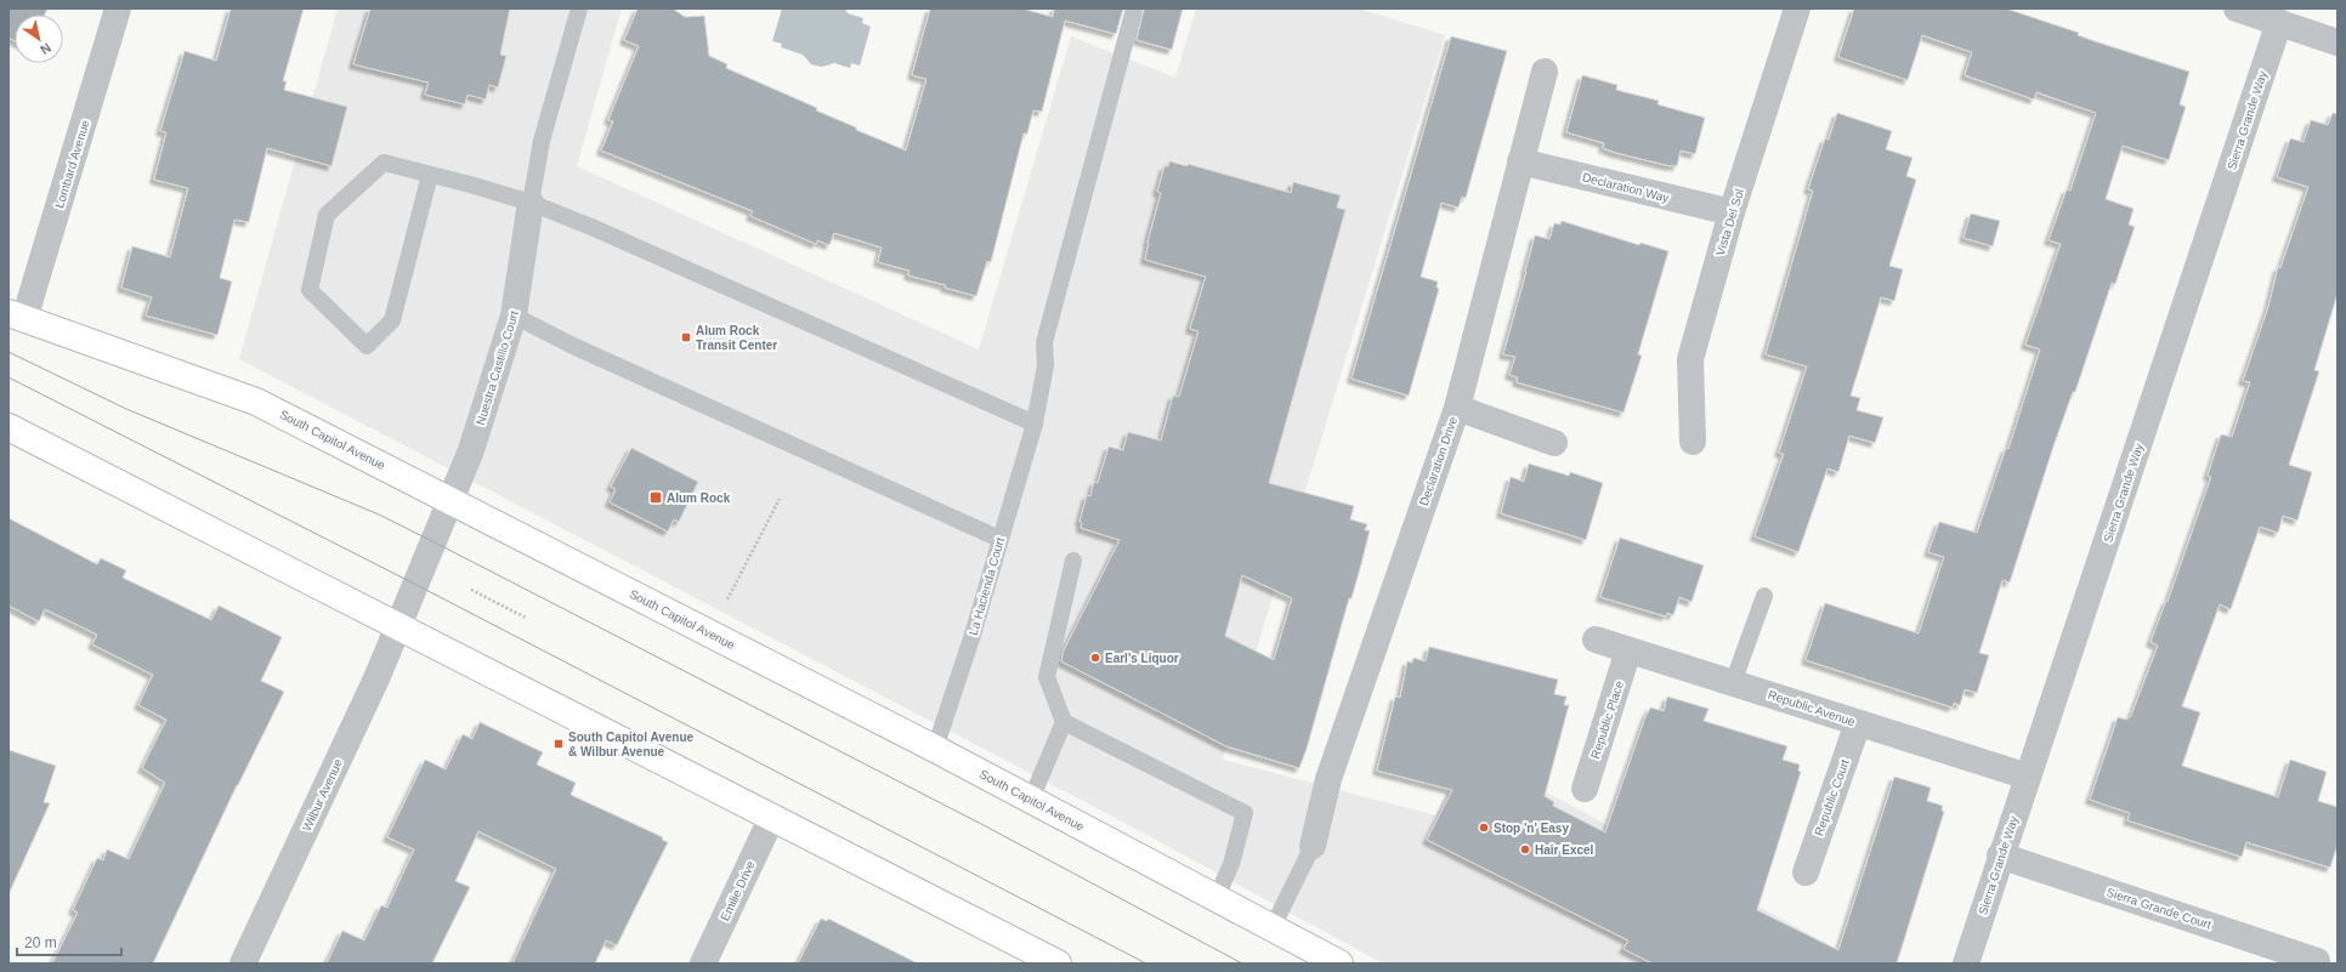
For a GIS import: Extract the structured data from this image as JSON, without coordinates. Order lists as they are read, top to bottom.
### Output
{
  "streets": {
    "main road": ["South Capitol Avenue"],
    "street": [
      "Sierra Grande Way",
      "Lombard Avenue",
      "Declaration Way",
      "Vista Del Sol",
      "Nuestra Castillo Court",
      "Declaration Drive",
      "Republic Avenue",
      "Republic Place",
      "Wilbur Avenue",
      "Republic Court",
      "Emilie Drive",
      "Sierra Grande Court"
    ],
    "lane": ["La Hacienda Court"]
  },
  "crossings": [
    ["Sierra Grande Way", "Republic Avenue"],
    ["Sierra Grande Way", "Sierra Grande Court"],
    ["Lombard Avenue", "South Capitol Avenue"],
    ["Declaration Way", "Vista Del Sol"],
    ["Declaration Way", "Declaration Drive"],
    ["Nuestra Castillo Court", "South Capitol Avenue"],
    ["Nuestra Castillo Court", "Wilbur Avenue"],
    ["South Capitol Avenue", "La Hacienda Court"],
    ["Republic Avenue", "Republic Place"],
    ["Republic Avenue", "Republic Court"]
  ],
  "places": {
    "transit": ["Alum Rock Transit Center", "Alum Rock", "South Capitol Avenue & Wilbur Avenue"],
    "other": ["Earl's Liquor", "Stop 'n' Easy", "Hair Excel"]
  },
  "scale_bar": "20 m",
  "north": "bottom right"
}
